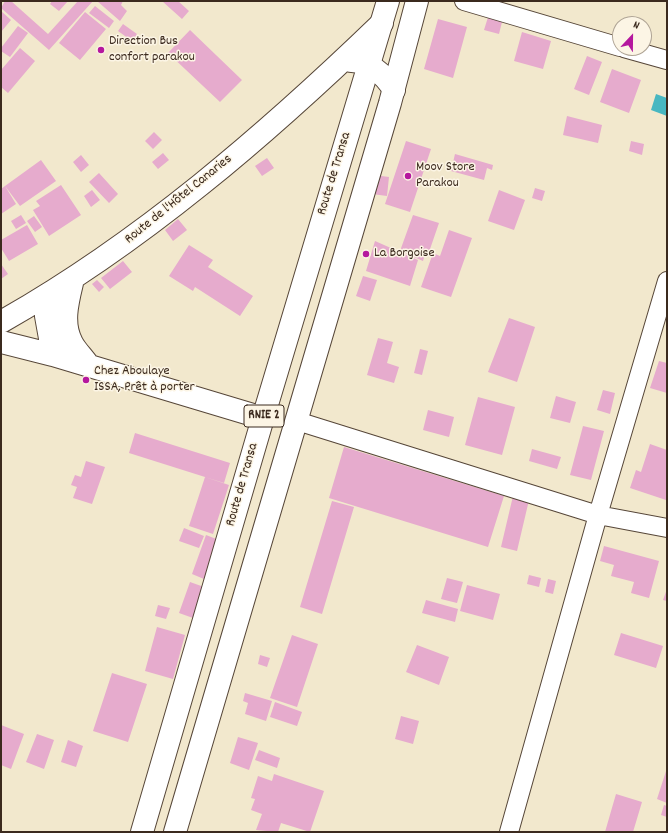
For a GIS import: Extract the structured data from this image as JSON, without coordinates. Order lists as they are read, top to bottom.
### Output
{
  "streets": {
    "main road": ["Route de Transa", "Route de l'Hôtel Canaries", "RNIE 2"]
  },
  "crossings": [
    ["Route de Transa", "Route de l'Hôtel Canaries"]
  ],
  "places": [
    "Direction Bus confort parakou",
    "Moov Store Parakou",
    "La Borgoise",
    "Chez Aboulaye ISSA, Prêt à porter"
  ],
  "north": "top"
}
